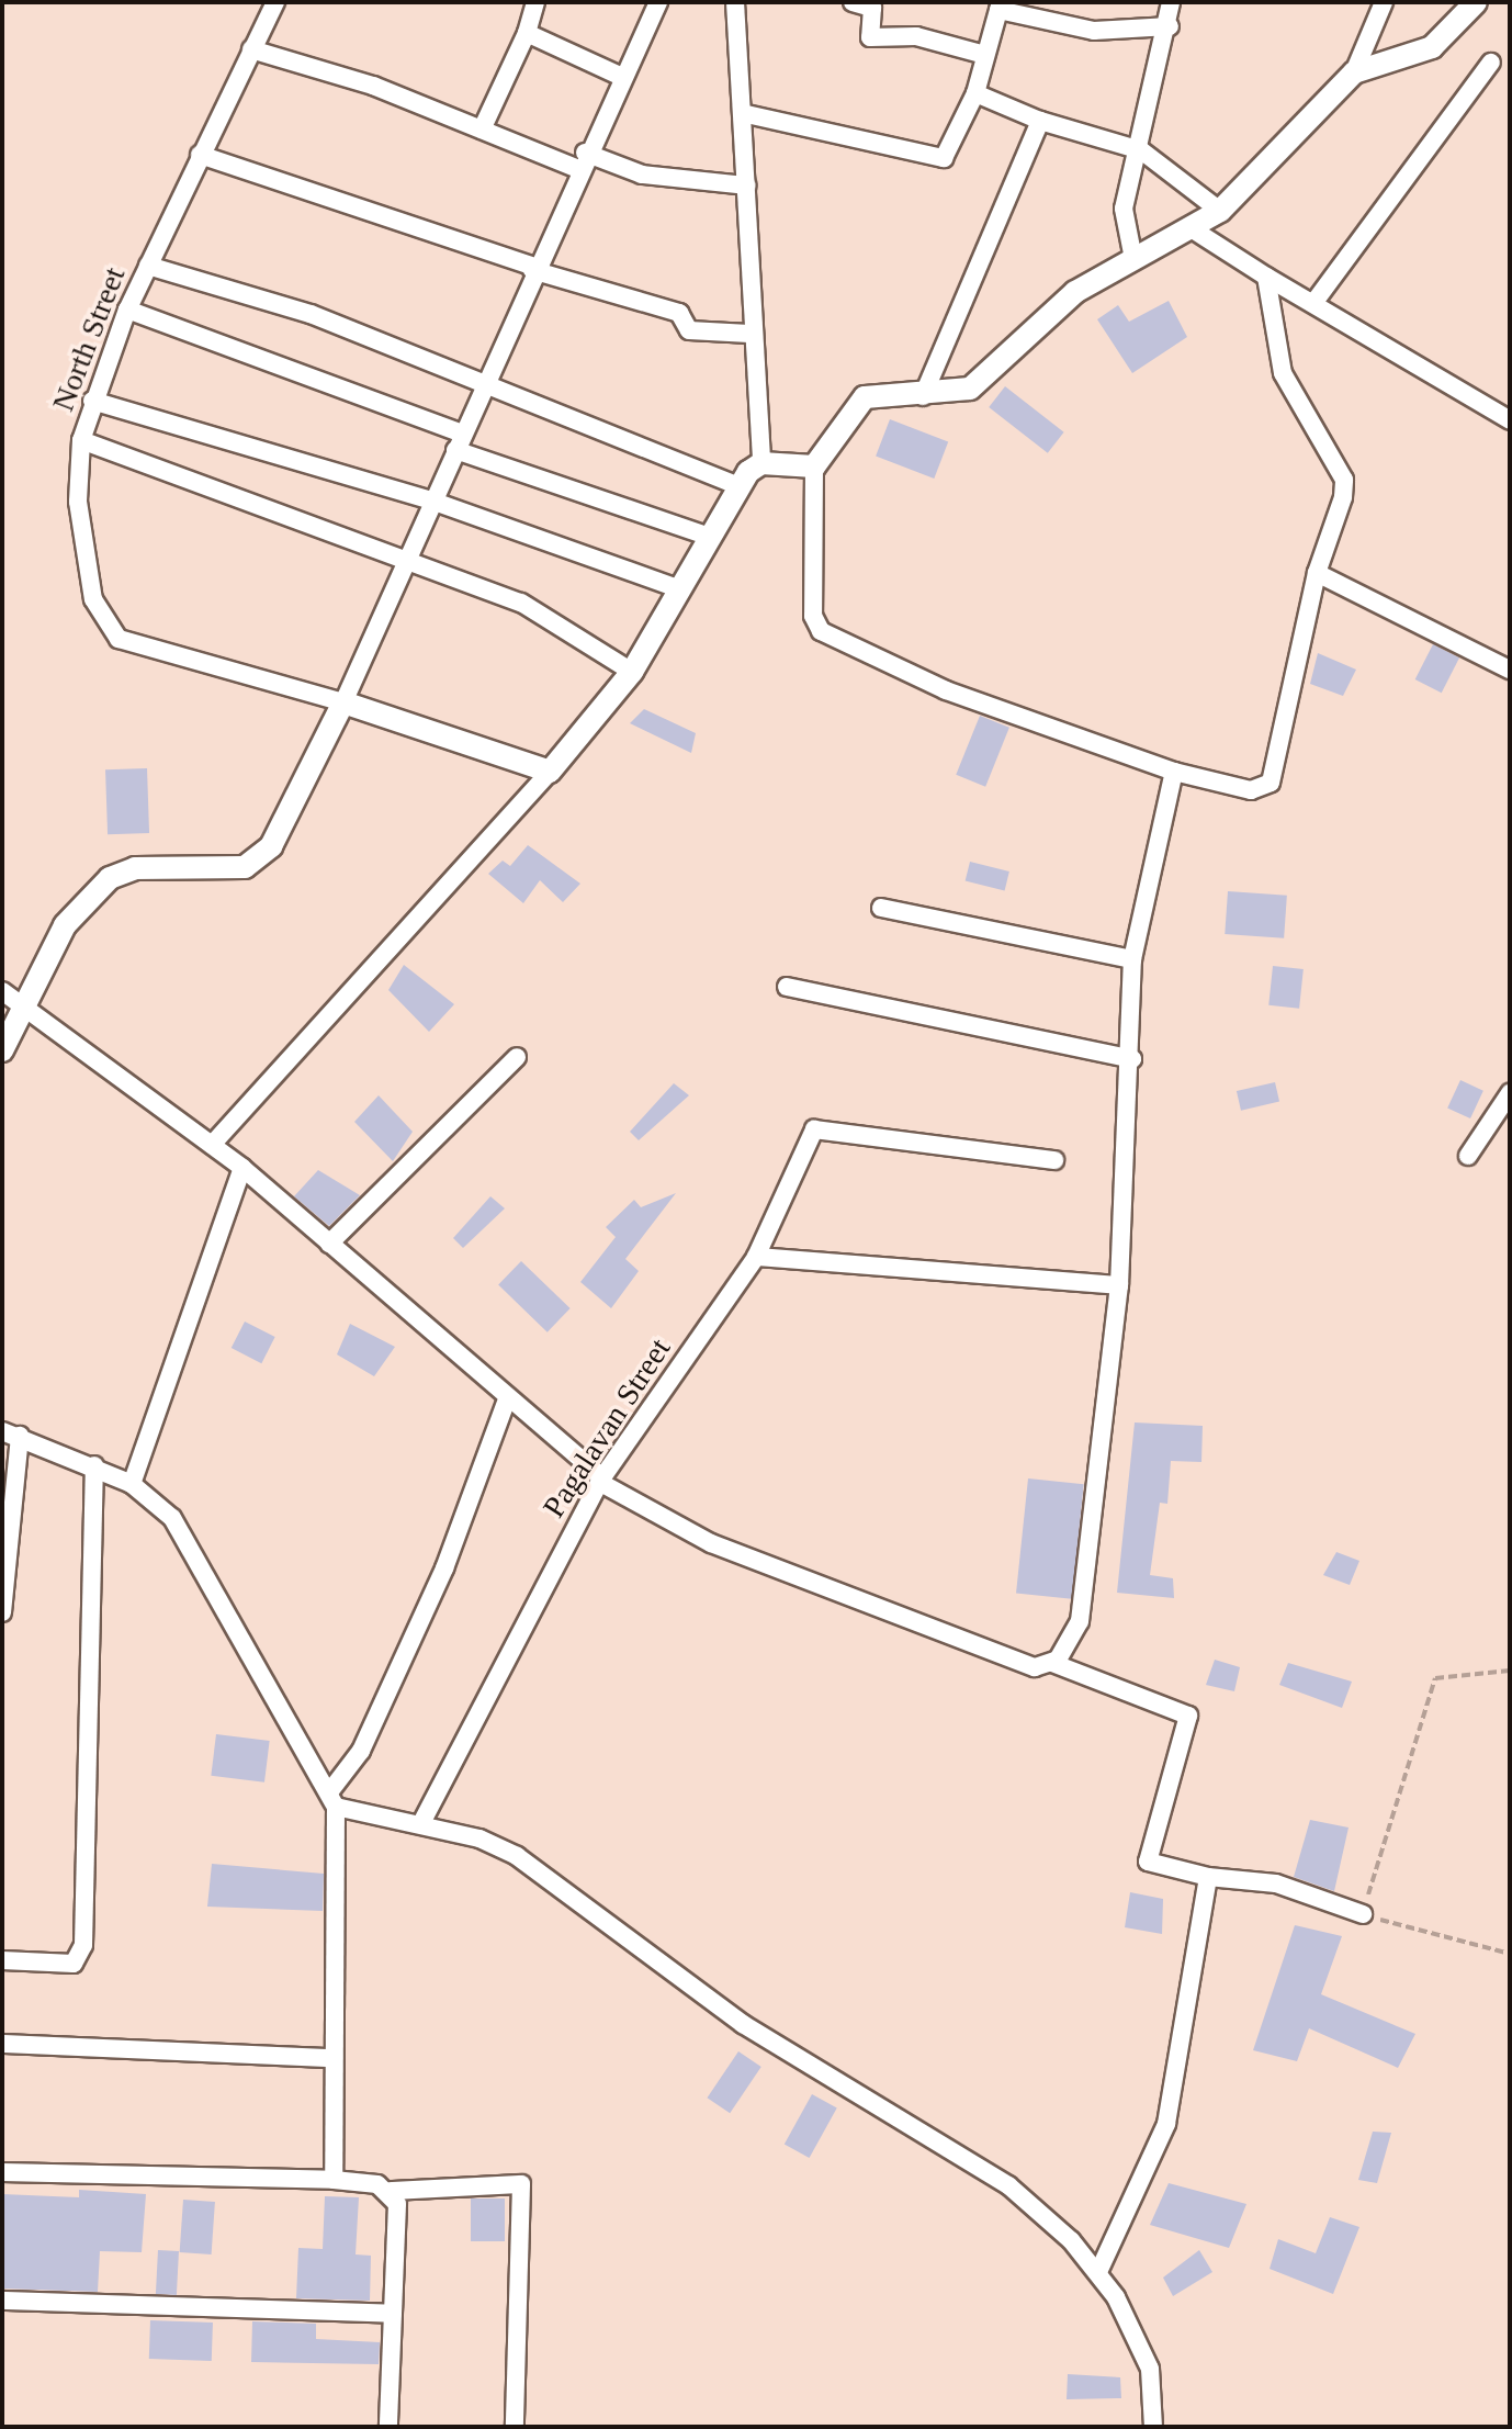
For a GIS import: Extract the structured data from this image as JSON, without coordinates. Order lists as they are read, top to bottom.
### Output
{
  "streets": {
    "street": ["North Street", "Pagalavan Street"]
  }
}
